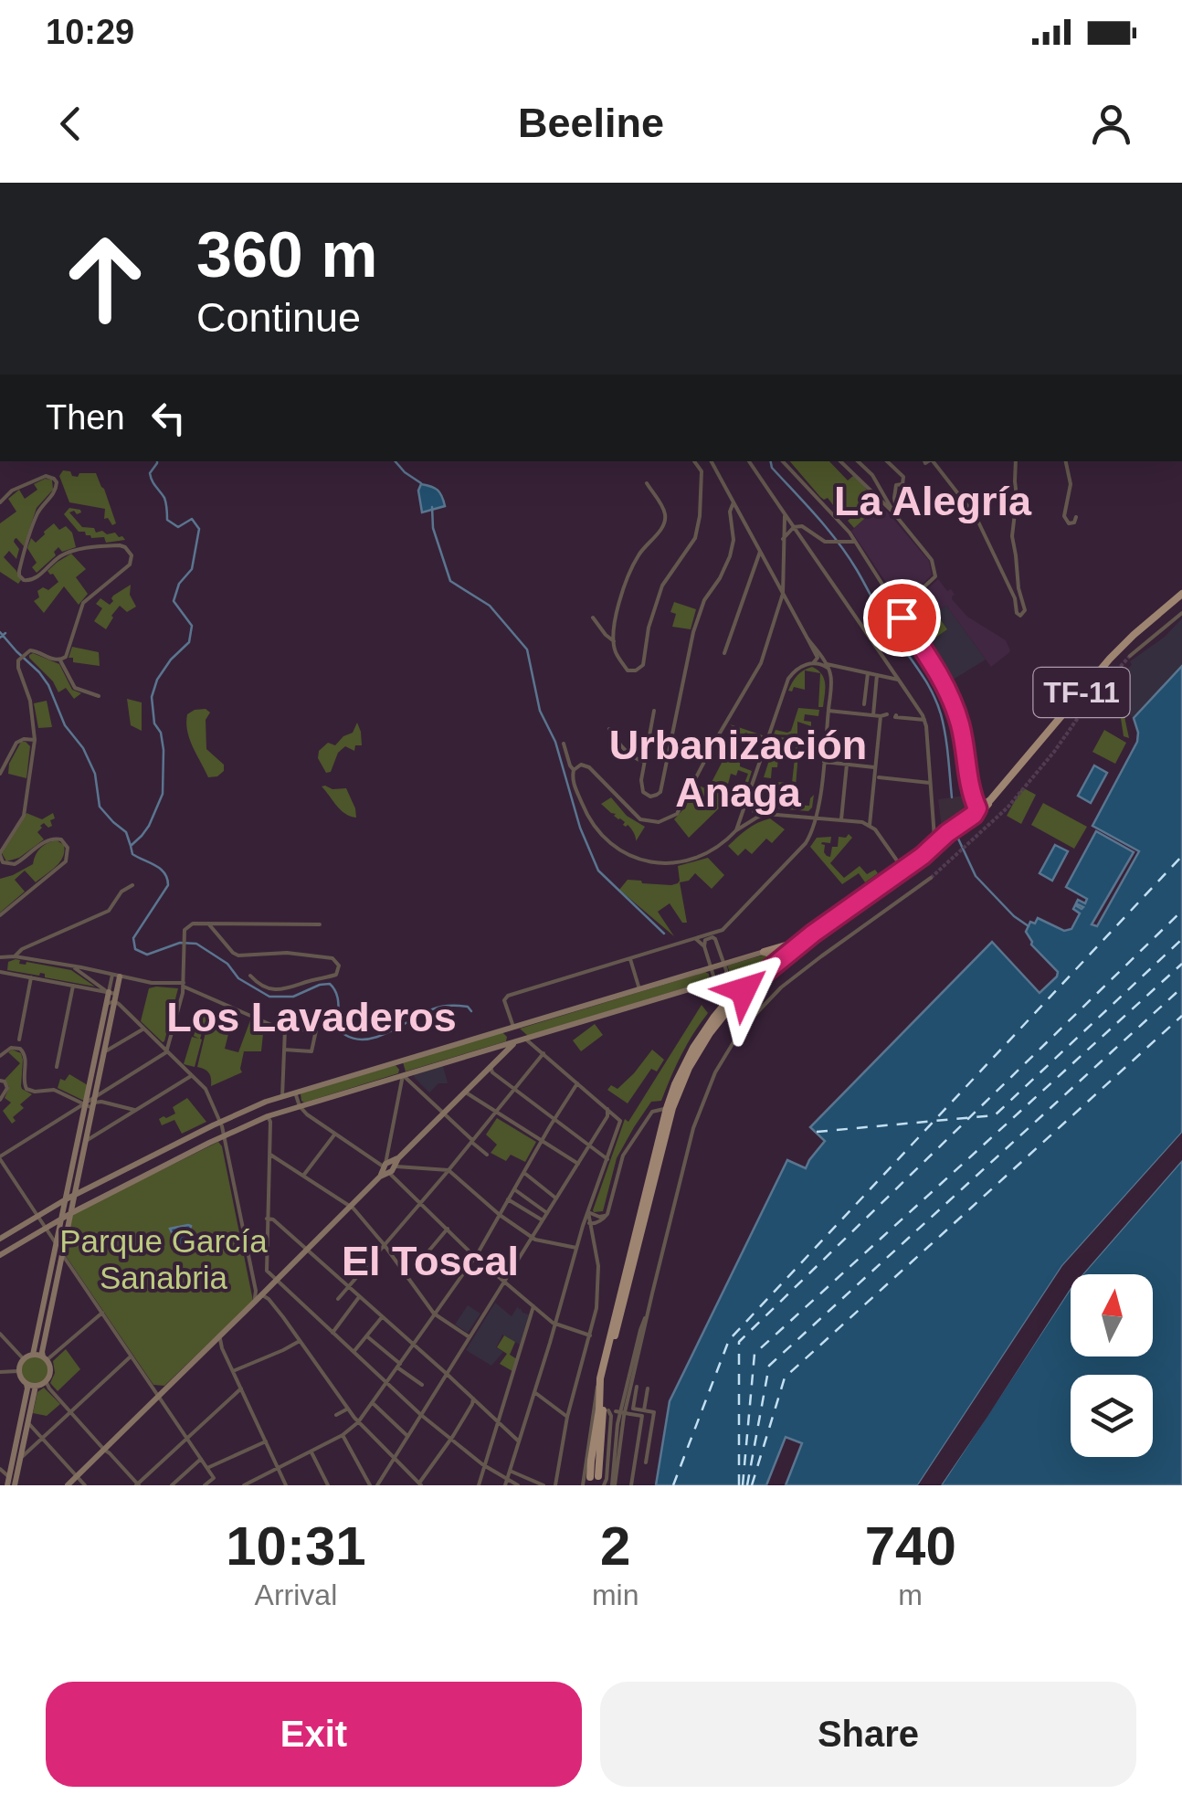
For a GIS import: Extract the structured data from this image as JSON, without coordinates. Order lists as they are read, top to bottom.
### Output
{
  "streets": {
    "main road": ["TF-11"]
  },
  "districts": [
    "La Alegría",
    "Urbanización Anaga",
    "Los Lavaderos",
    "El Toscal"
  ],
  "parks": ["Parque García Sanabria"],
  "north": "top",
  "page": {
    "status": "10:29",
    "header": "Beeline",
    "turn": ["360 m", "Continue"],
    "then": "Then",
    "eta": [
      "10:31",
      "Arrival",
      "2",
      "min",
      "740",
      "m"
    ],
    "buttons": ["Exit", "Share"]
  }
}
